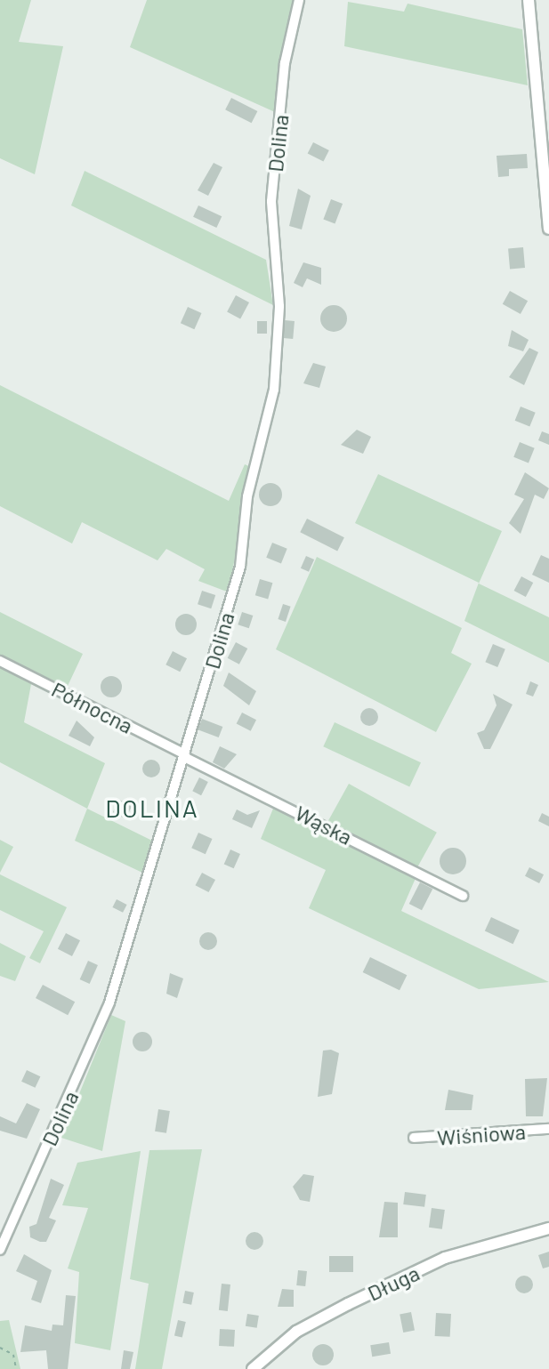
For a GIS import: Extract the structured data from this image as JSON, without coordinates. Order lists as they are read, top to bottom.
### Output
{
  "streets": {
    "street": [
      "Dolina",
      "Północna",
      "Wąska",
      "Wiśniowa",
      "Długa"
    ]
  },
  "crossings": [
    ["Dolina", "Północna"],
    ["Dolina", "Wąska"],
    ["Północna", "Wąska"]
  ],
  "districts": ["DOLINA"]
}
